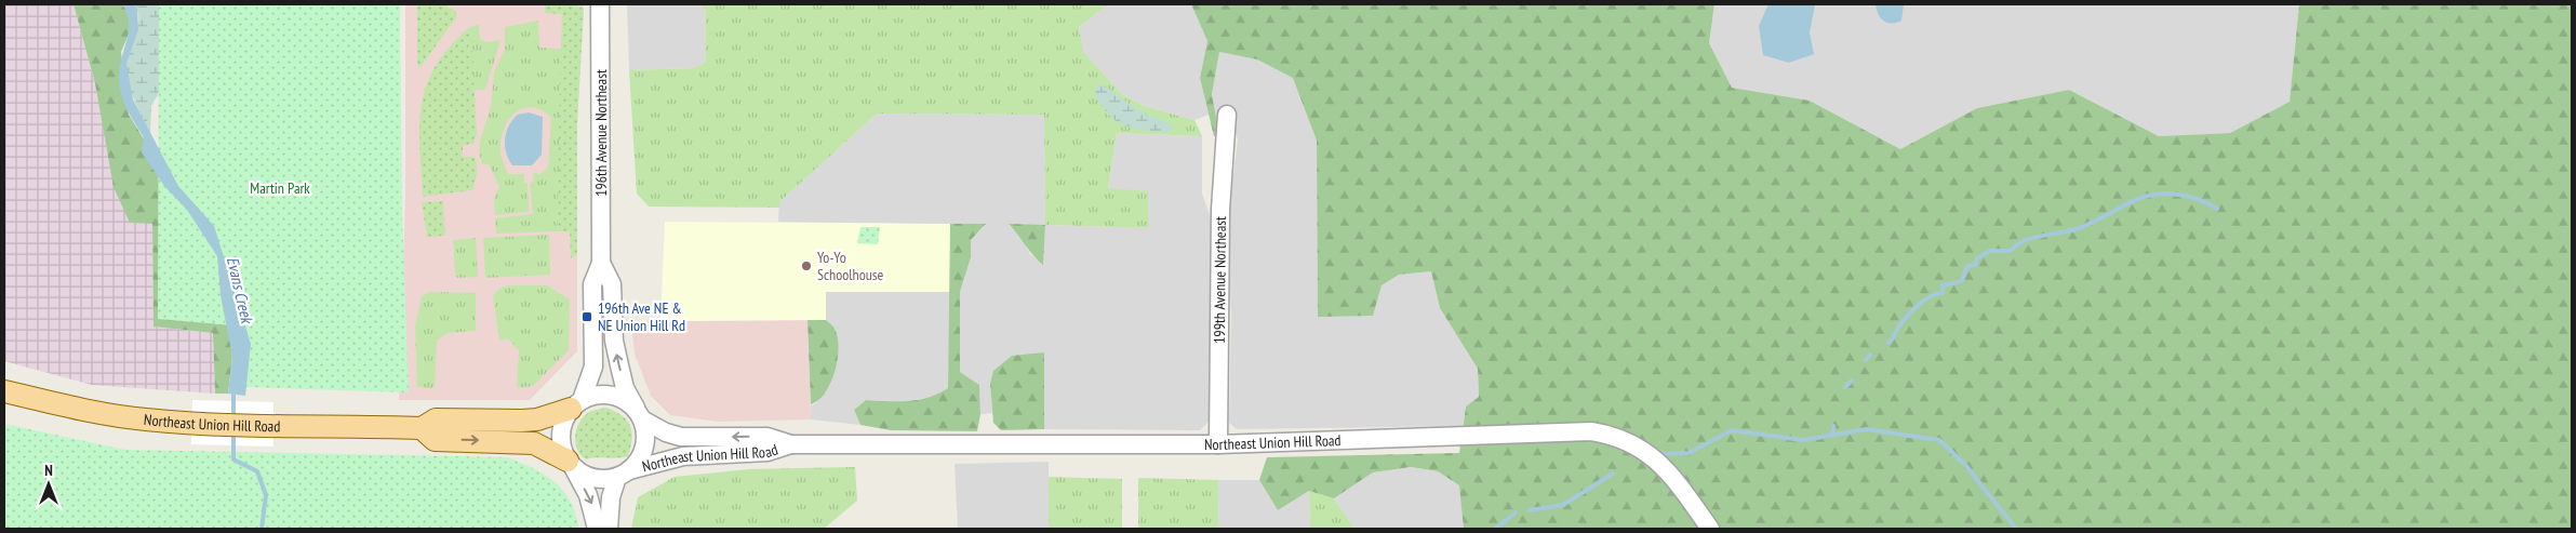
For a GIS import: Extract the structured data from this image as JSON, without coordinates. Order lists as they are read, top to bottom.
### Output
{
  "streets": {
    "main road": ["Northeast Union Hill Road"],
    "street": ["196th Avenue Northeast", "199th Avenue Northeast"]
  },
  "crossings": [
    ["196th Avenue Northeast", "Northeast Union Hill Road"],
    ["199th Avenue Northeast", "Northeast Union Hill Road"]
  ],
  "water": ["Evans Creek"],
  "parks": ["Martin Park"],
  "places": {
    "other": ["Yo-Yo Schoolhouse"],
    "transit": ["196th Ave NE & NE Union Hill Rd"]
  },
  "north": "top"
}
